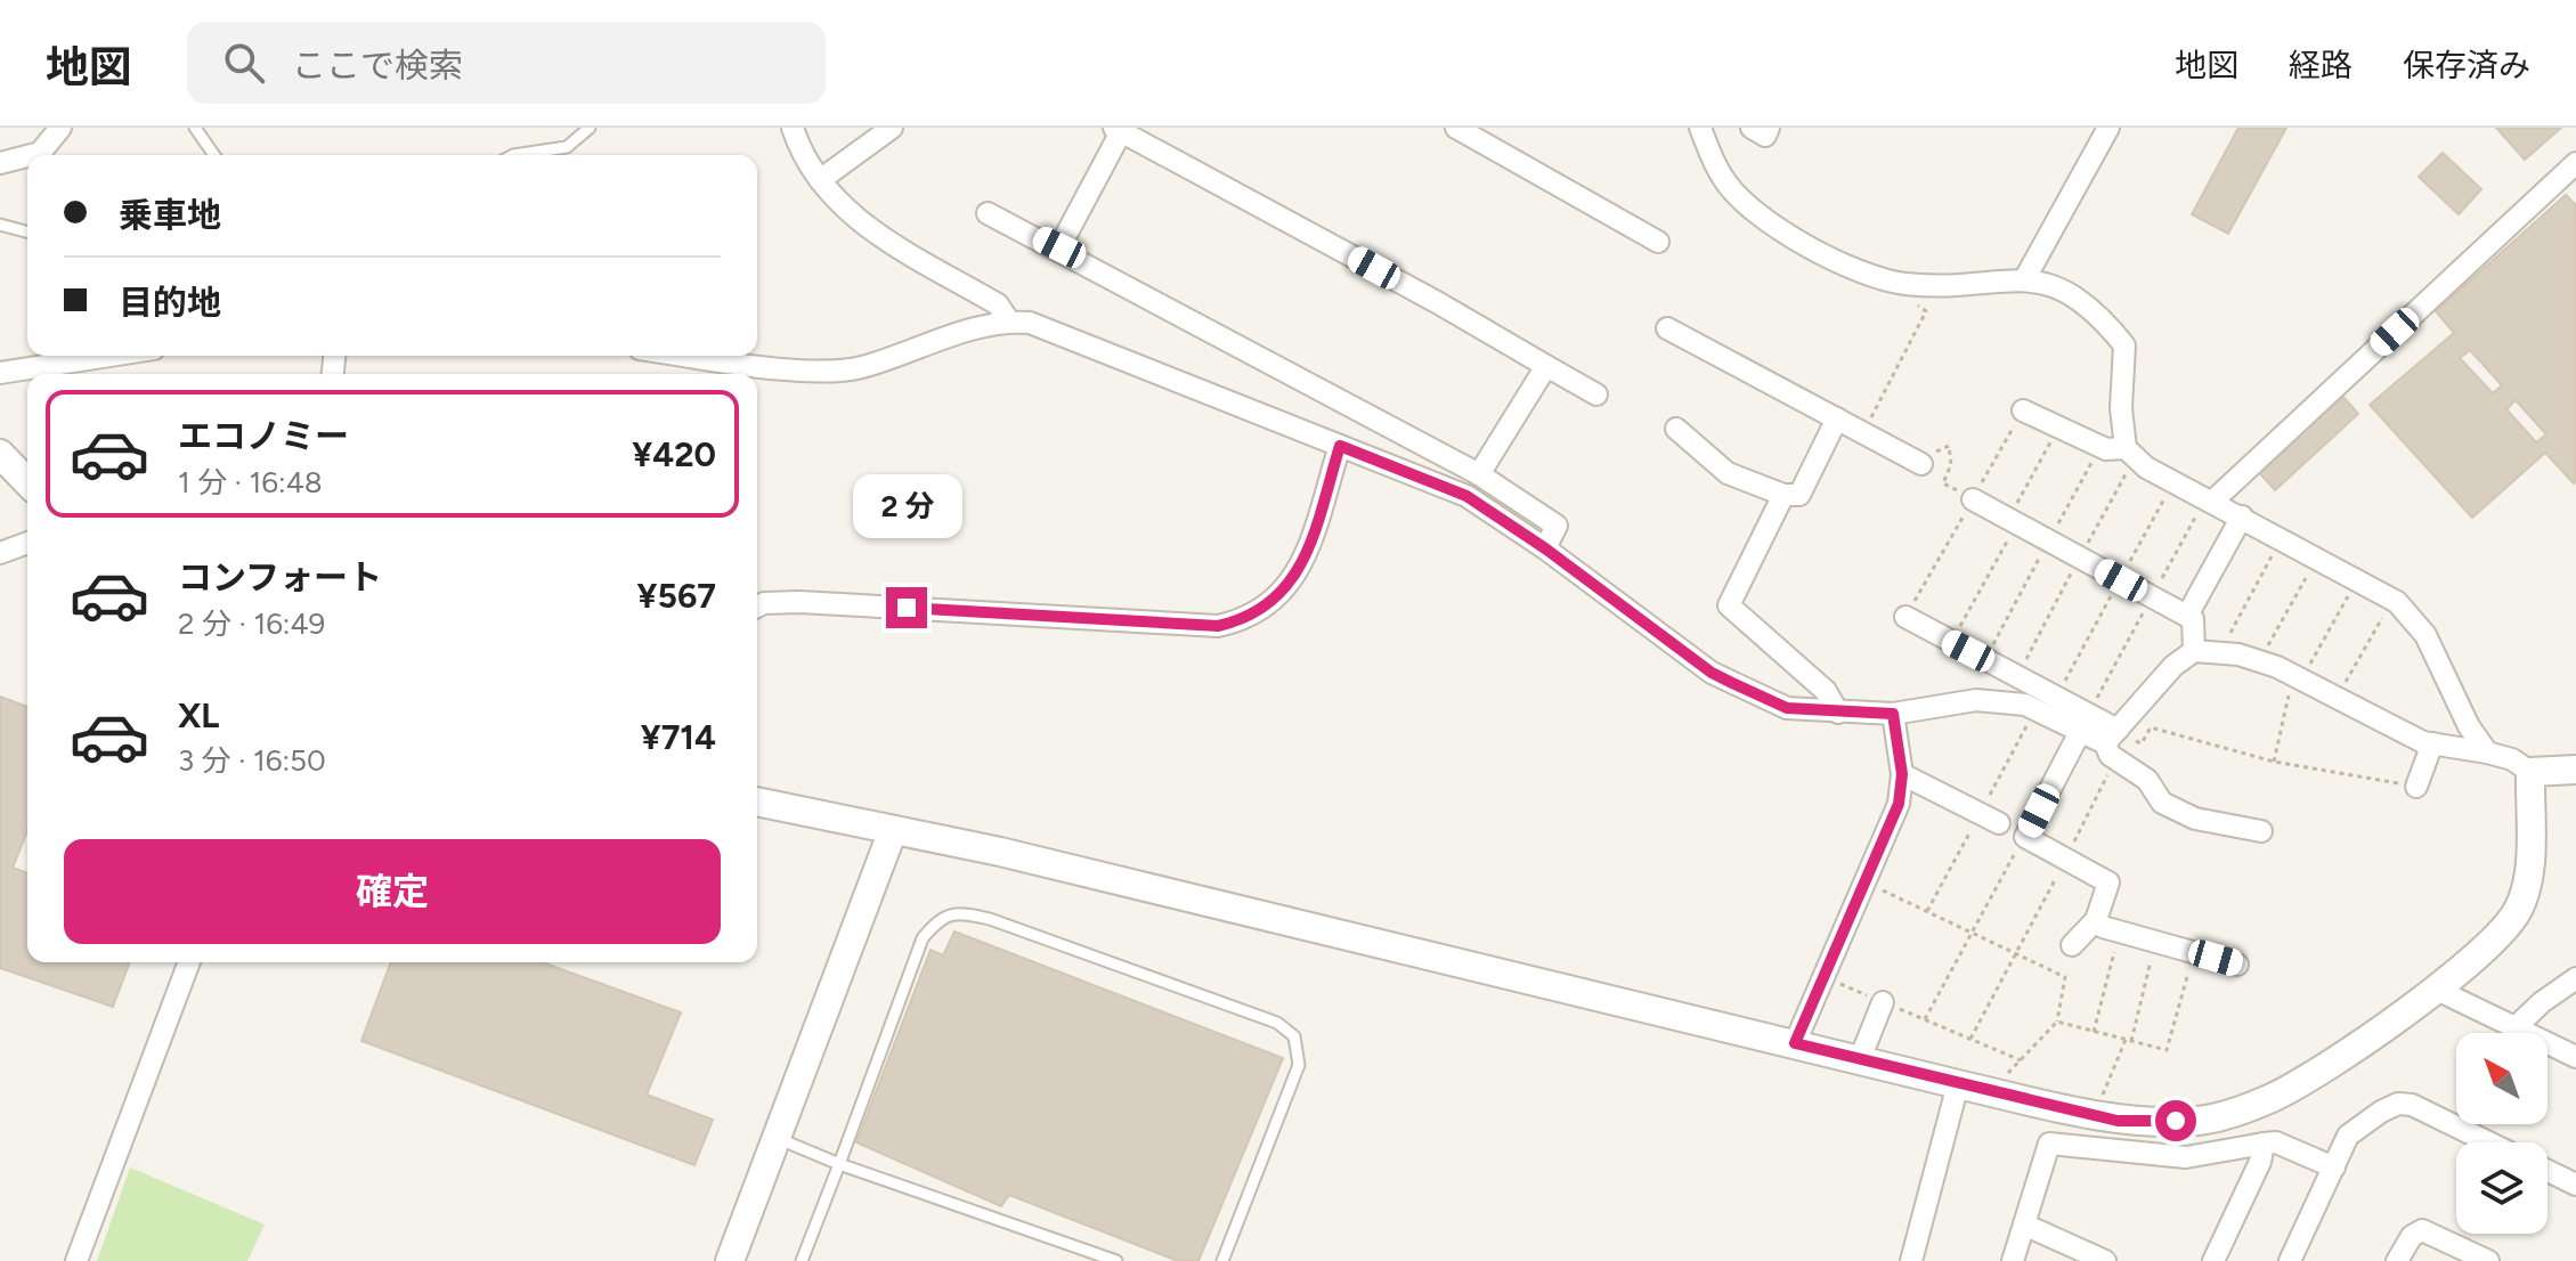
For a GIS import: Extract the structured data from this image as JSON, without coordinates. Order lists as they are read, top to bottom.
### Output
{
  "north": "top left",
  "page": {
    "header": "地図",
    "search": "ここで検索",
    "nav": ["地図", "経路", "保存済み"],
    "banner": ["乗車地", "目的地"],
    "list": [
      {
        "name": "エコノミー",
        "note": "1 分 · 16:48",
        "value": "¥420"
      },
      {
        "name": "コンフォート",
        "note": "2 分 · 16:49",
        "value": "¥567"
      },
      {
        "name": "XL",
        "note": "3 分 · 16:50",
        "value": "¥714"
      }
    ],
    "bubble": "2 分",
    "buttons": "確定"
  }
}
